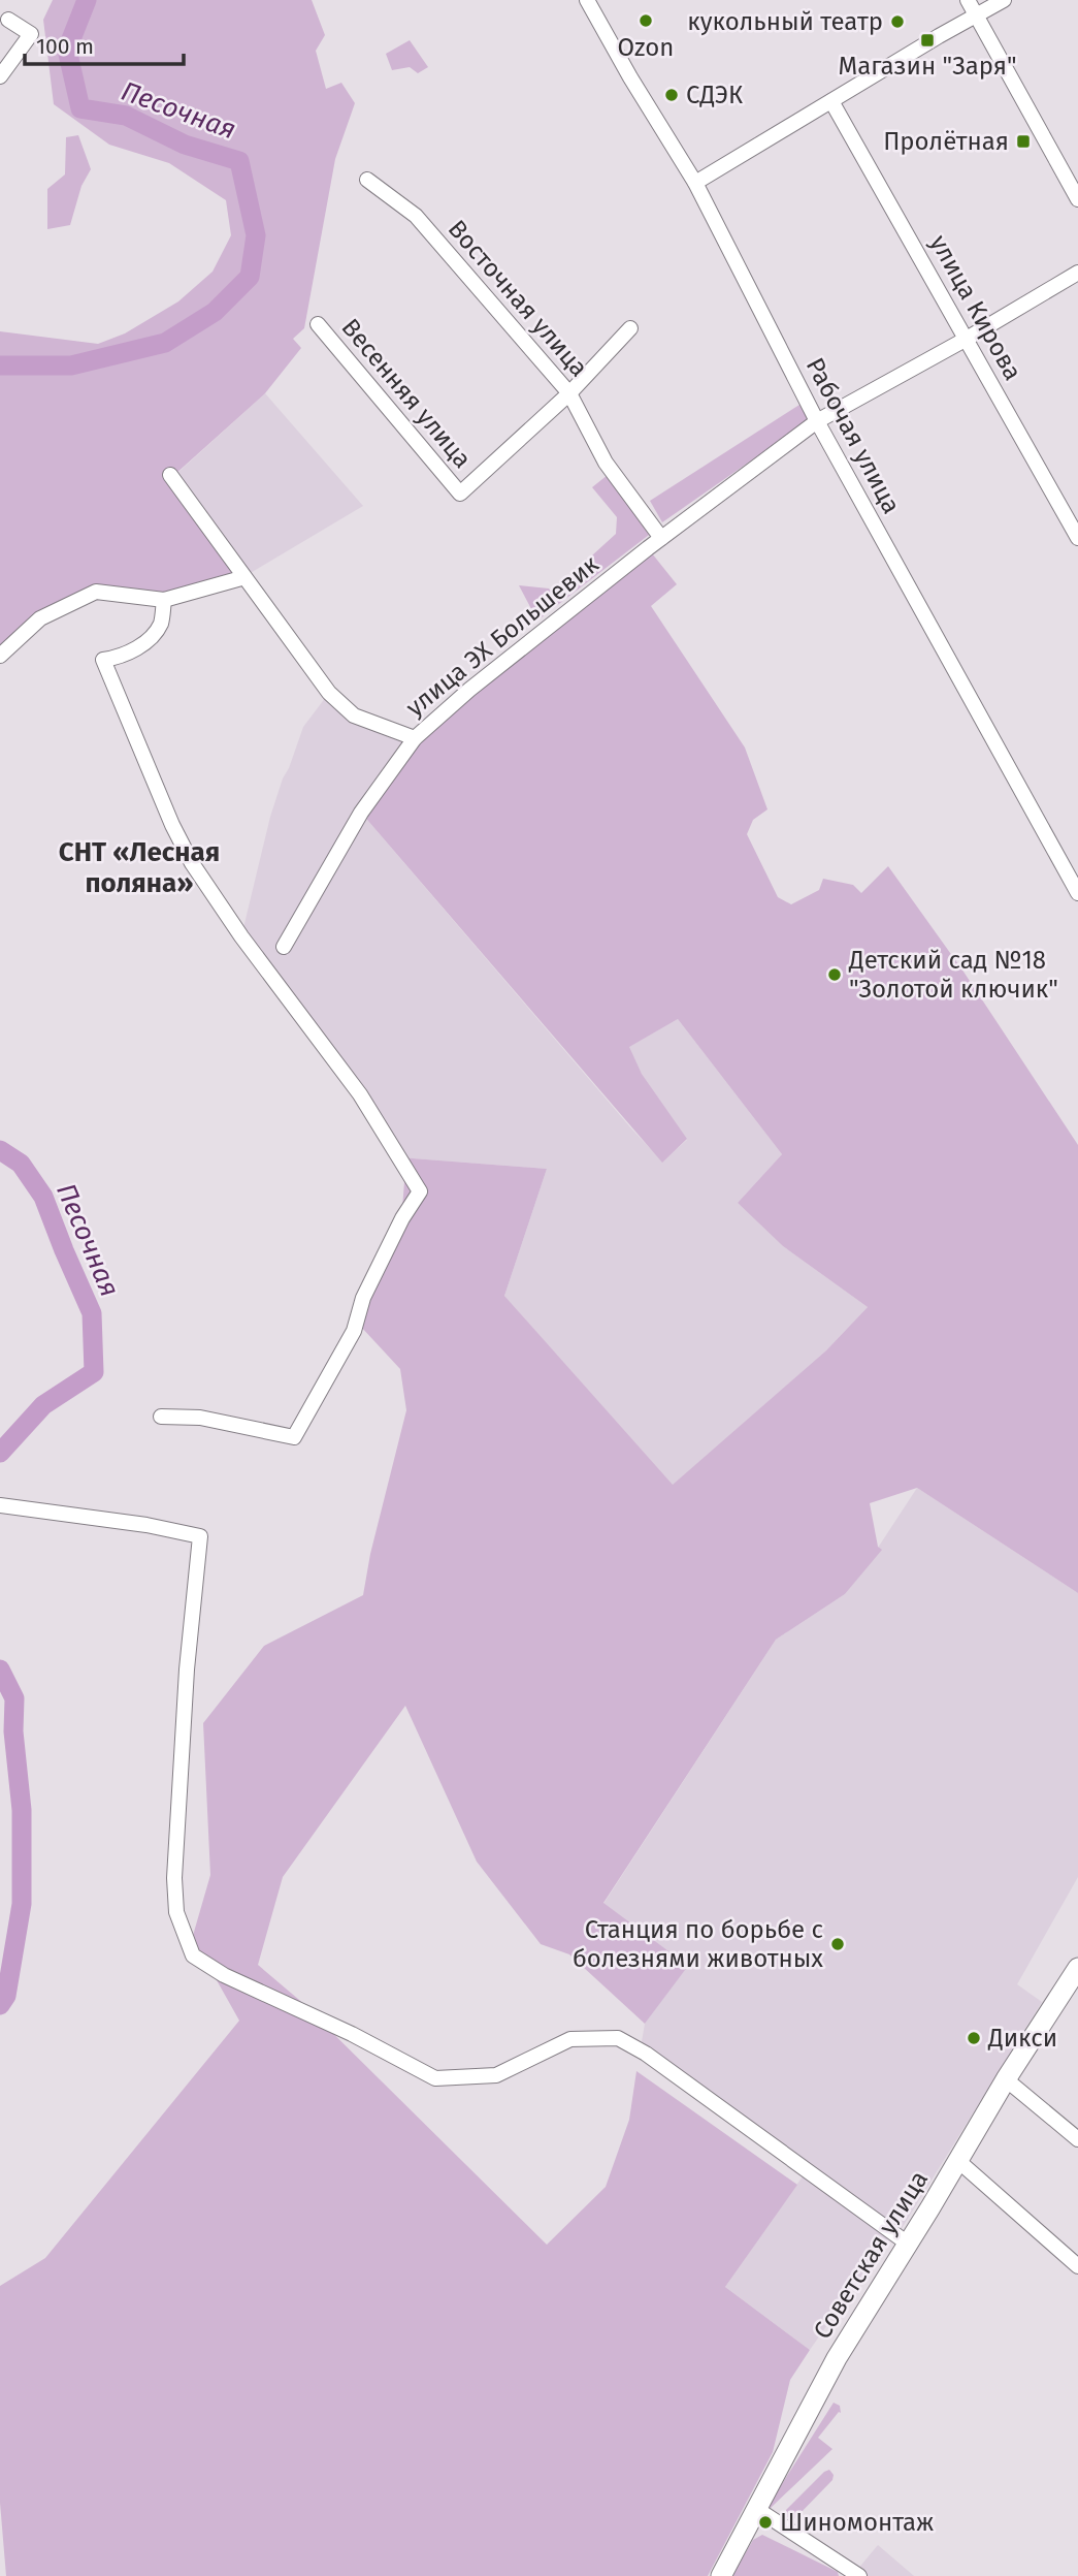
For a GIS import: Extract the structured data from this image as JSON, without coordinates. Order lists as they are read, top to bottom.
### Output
{
  "streets": {
    "main road": ["Советская улица"],
    "street": [
      "Восточная улица",
      "улица Кирова",
      "Весенняя улица",
      "Рабочая улица",
      "улица ЭХ Большевик"
    ]
  },
  "crossings": [
    ["Восточная улица", "Весенняя улица"],
    ["Восточная улица", "улица ЭХ Большевик"],
    ["улица Кирова", "улица ЭХ Большевик"],
    ["Рабочая улица", "улица ЭХ Большевик"]
  ],
  "districts": ["СНТ «Лесная поляна»"],
  "water": ["Песочная"],
  "places": {
    "other": [
      "Ozon",
      "кукольный театр",
      "СДЭК",
      "Детский сад №18 \"Золотой ключик\"",
      "Станция по борьбе с болезнями животных",
      "Дикси",
      "Шиномонтаж"
    ],
    "transit": ["Магазин \"Заря\"", "Пролётная"]
  },
  "scale_bar": "100 m"
}
